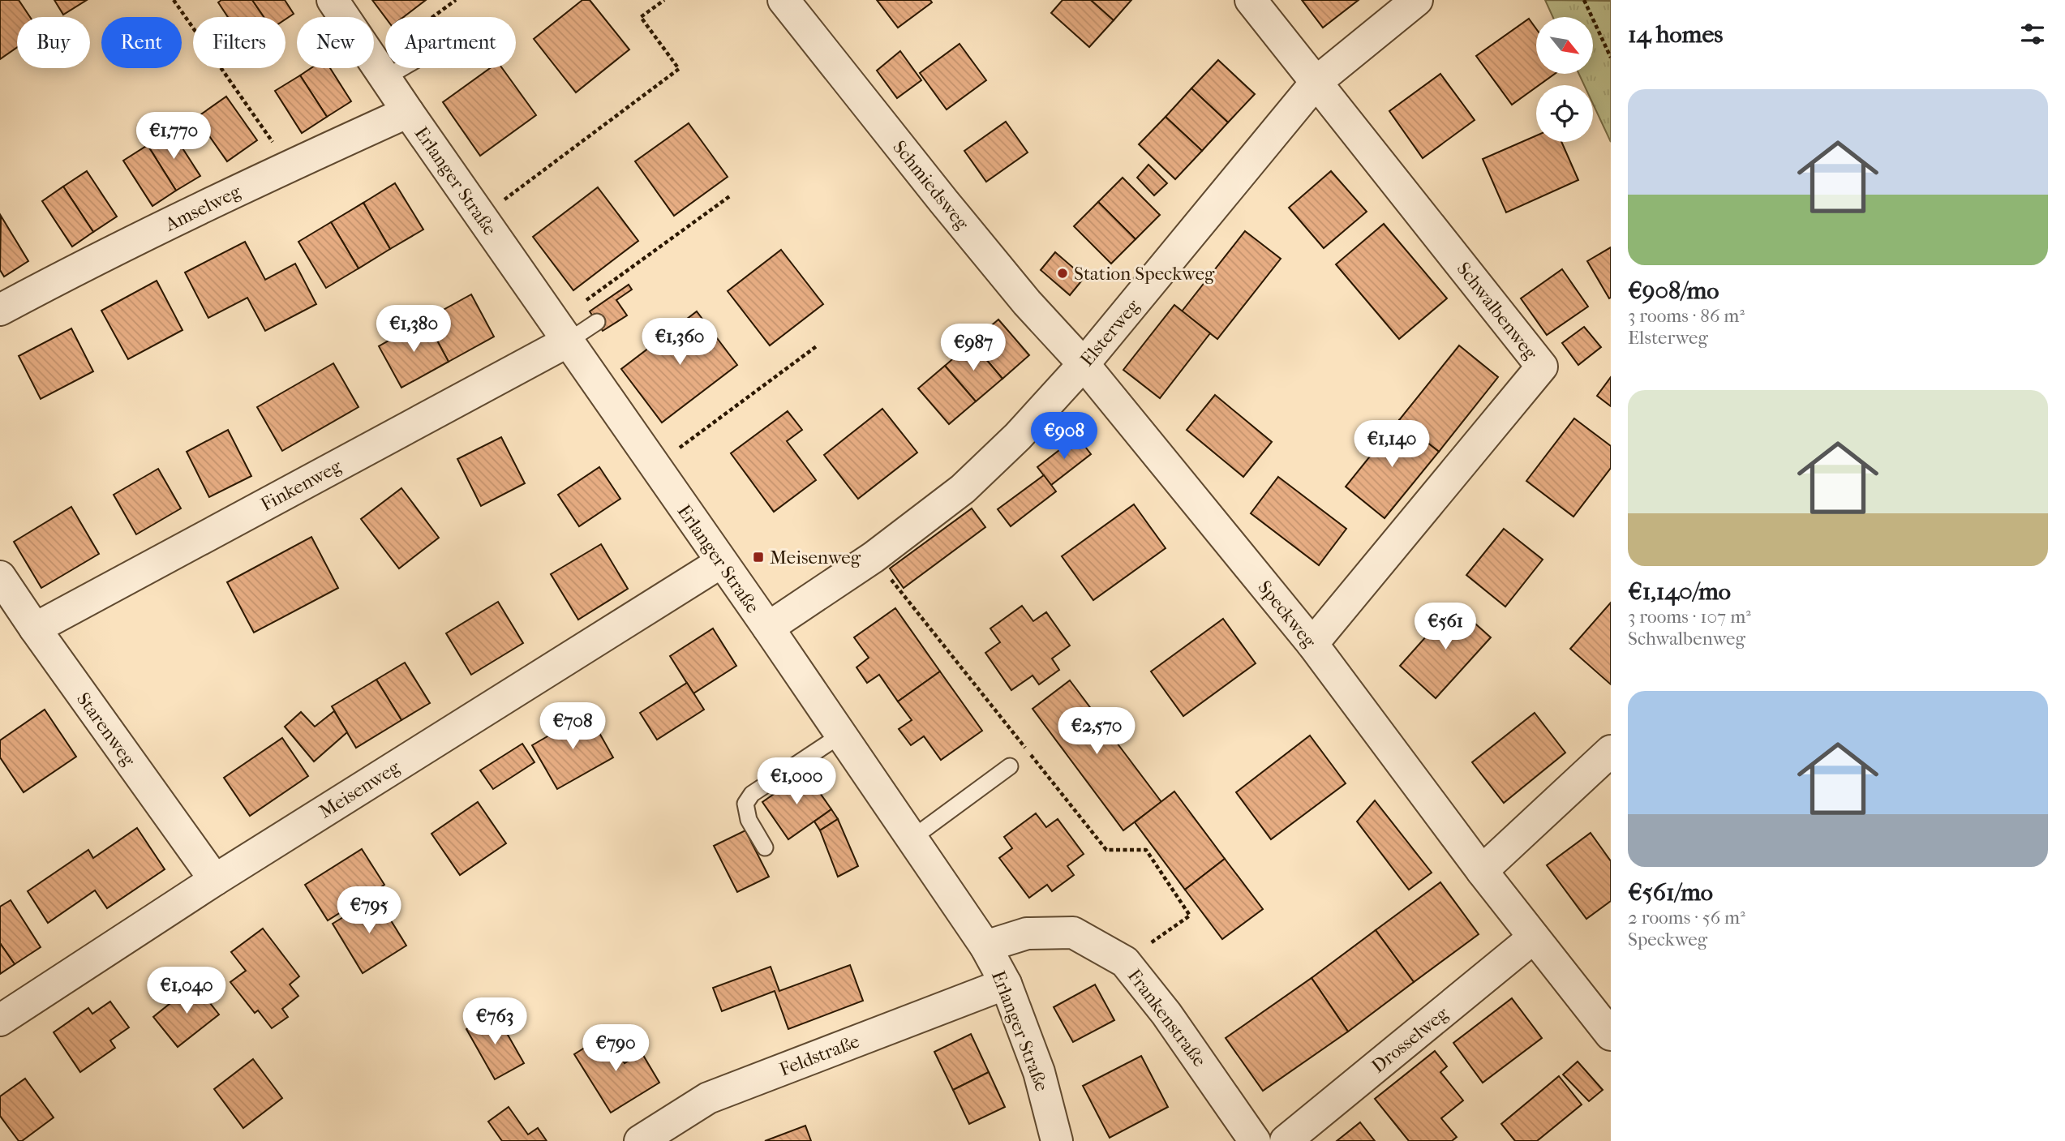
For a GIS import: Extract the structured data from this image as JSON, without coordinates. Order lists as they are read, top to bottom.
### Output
{
  "streets": {
    "street": [
      "Erlanger Straße",
      "Schmiedsweg",
      "Amselweg",
      "Schwalbenweg",
      "Elsterweg",
      "Finkenweg",
      "Speckweg",
      "Starenweg",
      "Meisenweg",
      "Frankenstraße",
      "Drosselweg",
      "Feldstraße"
    ]
  },
  "crossings": [
    ["Erlanger Straße", "Amselweg"],
    ["Erlanger Straße", "Elsterweg"],
    ["Erlanger Straße", "Finkenweg"],
    ["Erlanger Straße", "Meisenweg"],
    ["Erlanger Straße", "Frankenstraße"],
    ["Erlanger Straße", "Feldstraße"],
    ["Schmiedsweg", "Elsterweg"],
    ["Schmiedsweg", "Speckweg"],
    ["Schwalbenweg", "Elsterweg"],
    ["Schwalbenweg", "Speckweg"],
    ["Elsterweg", "Speckweg"],
    ["Finkenweg", "Starenweg"],
    ["Speckweg", "Drosselweg"],
    ["Starenweg", "Meisenweg"]
  ],
  "places": {
    "other": ["Station Speckweg"],
    "transit": ["Meisenweg"]
  },
  "north": "bottom right",
  "page": {
    "heading": "14 homes",
    "chip": [
      "Buy",
      "Rent",
      "Filters",
      "New",
      "Apartment"
    ],
    "list": [
      {
        "name": "€908/mo",
        "note": "3 rooms · 86 m² · Elsterweg"
      },
      {
        "name": "€1,140/mo",
        "note": "3 rooms · 107 m² · Schwalbenweg"
      },
      {
        "name": "€561/mo",
        "note": "2 rooms · 56 m² · Speckweg"
      }
    ],
    "price": [
      "€1,770",
      "€1,380",
      "€1,360",
      "€987",
      "€908",
      "€1,140",
      "€561",
      "€708",
      "€2,570",
      "€1,000",
      "€795",
      "€1,040",
      "€763",
      "€790"
    ]
  }
}
